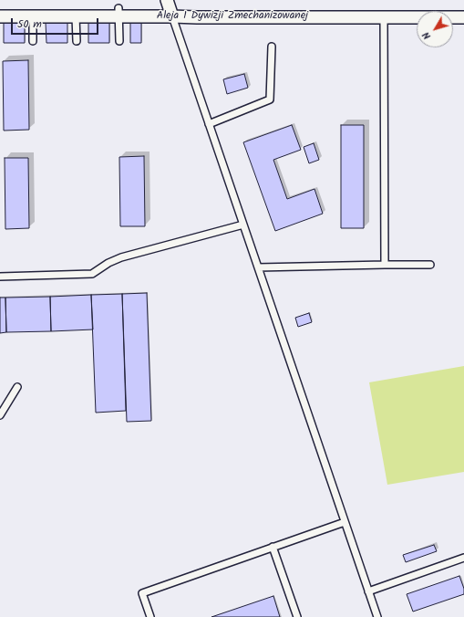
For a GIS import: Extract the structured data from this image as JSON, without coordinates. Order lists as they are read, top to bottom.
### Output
{
  "streets": {
    "street": ["Aleja 1 Dywizji Zmechanizowanej"]
  },
  "scale_bar": "50 m",
  "north": "bottom left"
}
